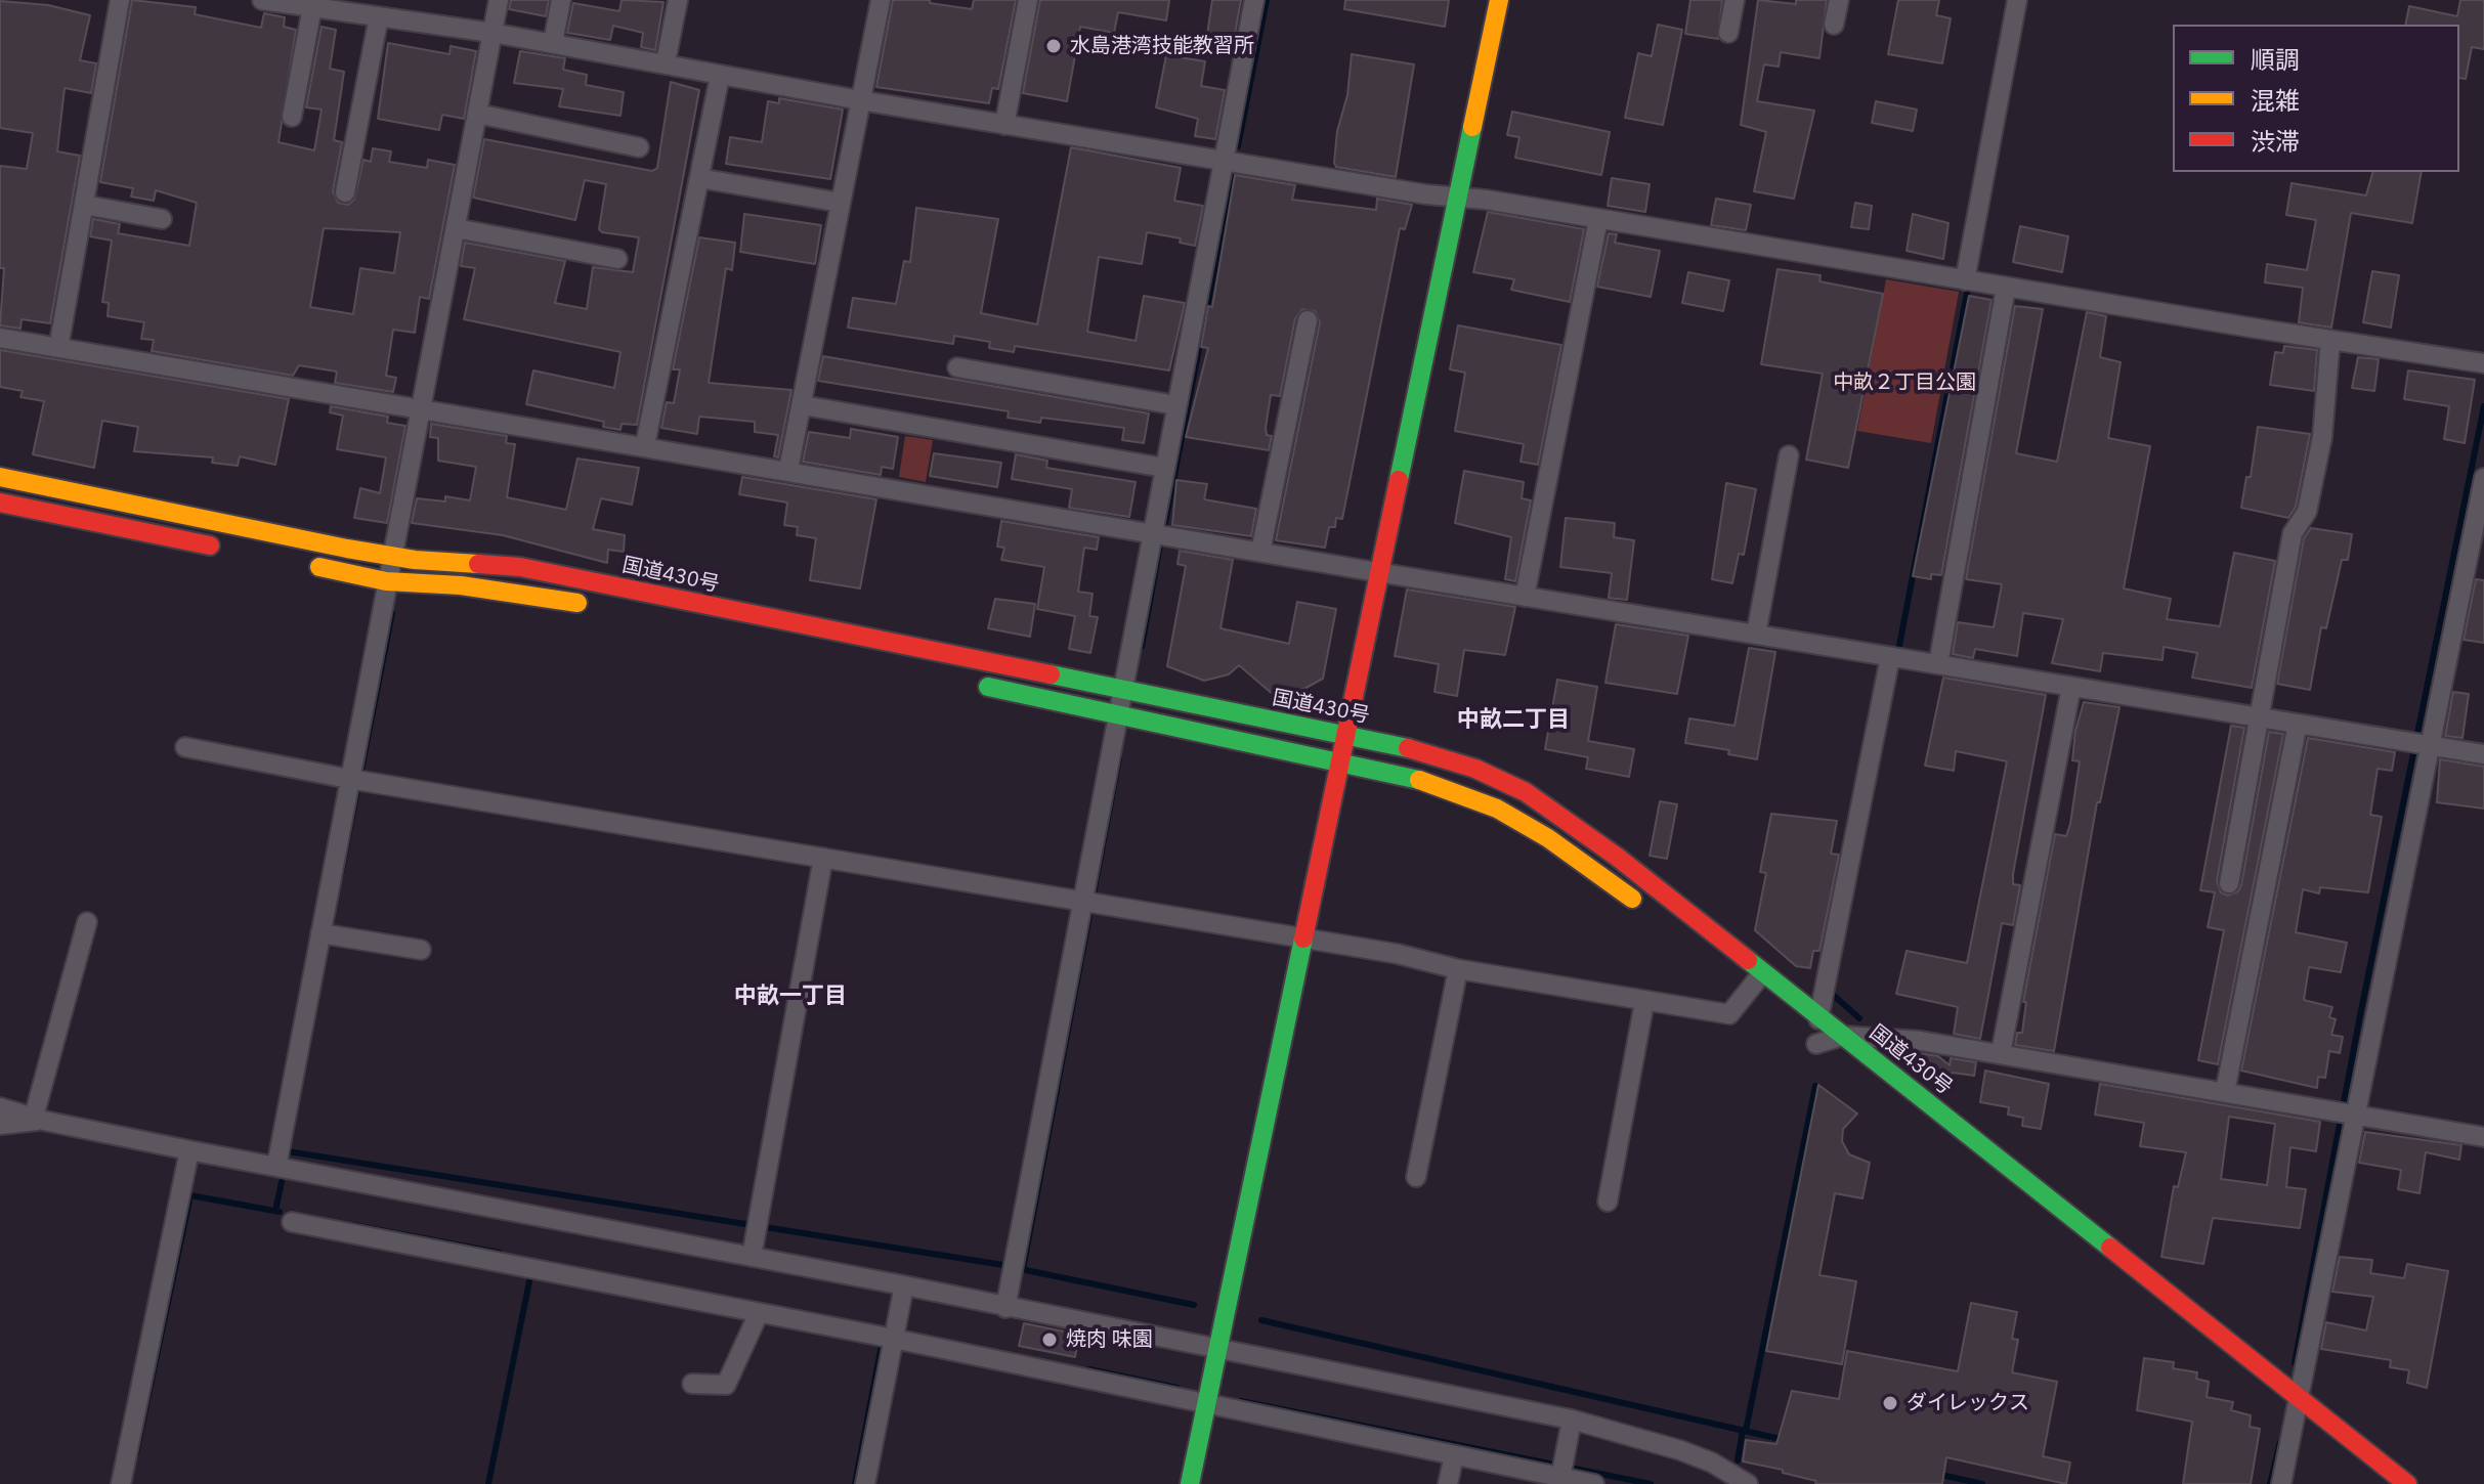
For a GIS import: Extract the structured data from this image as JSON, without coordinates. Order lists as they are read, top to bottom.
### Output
{
  "streets": {
    "main road": ["国道430号"]
  },
  "districts": ["中畝二丁目", "中畝一丁目"],
  "parks": ["中畝２丁目公園"],
  "places": ["水島港湾技能教習所", "焼肉 味園", "ダイレックス"],
  "legend": ["順調", "混雑", "渋滞"]
}
